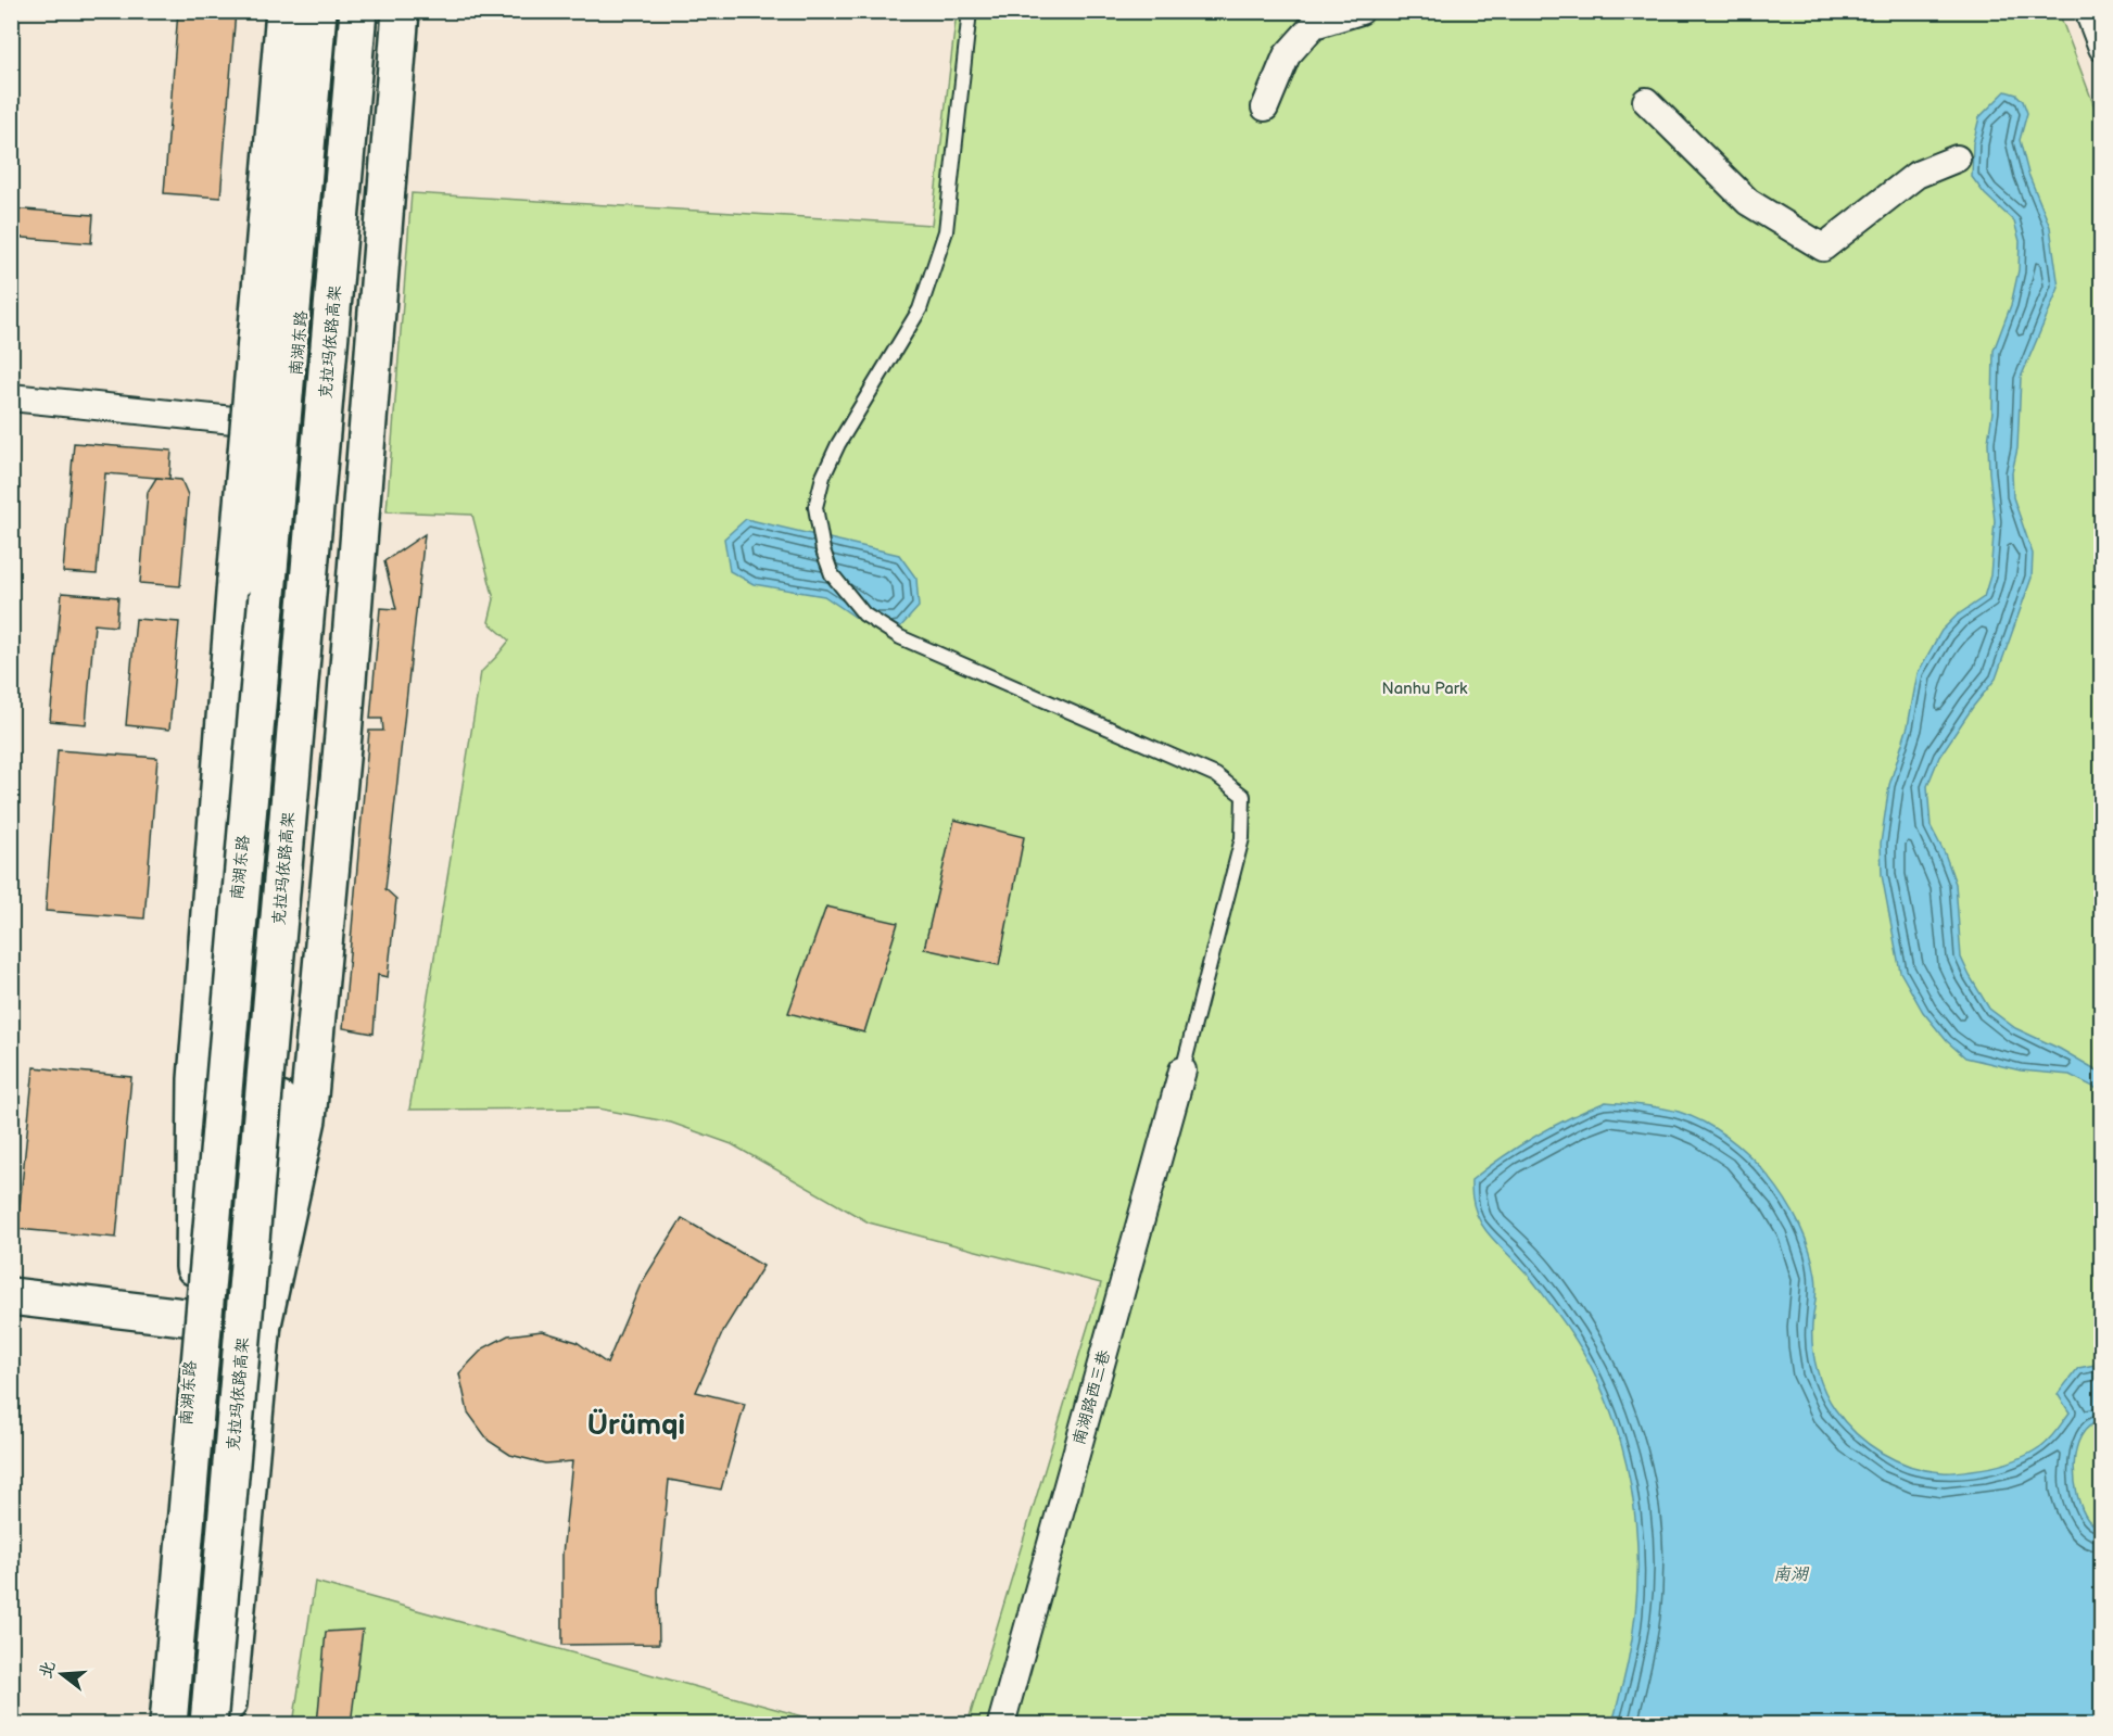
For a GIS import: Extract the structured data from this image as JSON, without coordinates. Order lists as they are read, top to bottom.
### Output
{
  "streets": {
    "main road": ["克拉玛依路高架", "南湖东路"],
    "street": ["南湖路西三巷"]
  },
  "districts": ["Ürümqi"],
  "water": ["南湖"],
  "parks": ["Nanhu Park"],
  "north": "left"
}
